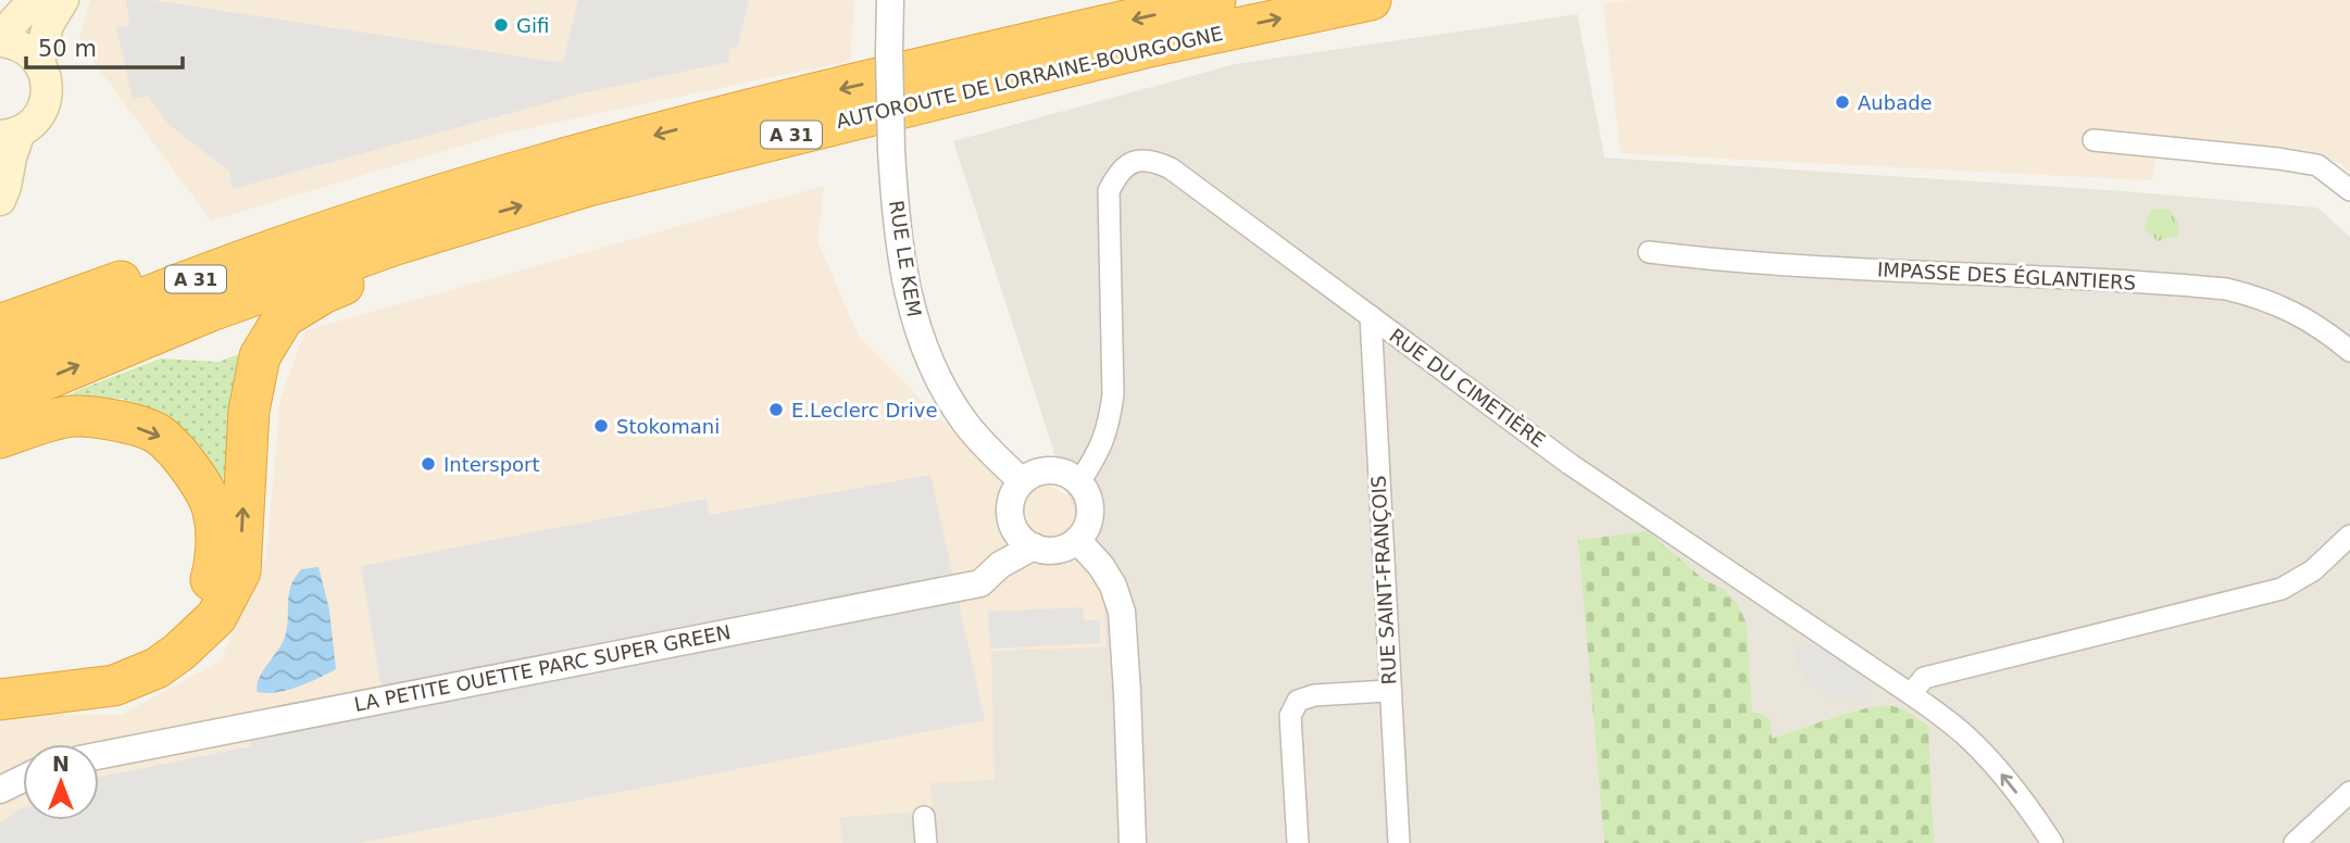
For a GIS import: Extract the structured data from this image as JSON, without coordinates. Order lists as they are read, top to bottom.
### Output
{
  "streets": {
    "highway": ["AUTOROUTE DE LORRAINE-BOURGOGNE", "A 31"],
    "street": [
      "RUE LE KEM",
      "IMPASSE DES ÉGLANTIERS",
      "RUE DU CIMETIÈRE",
      "RUE SAINT-FRANÇOIS",
      "LA PETITE OUETTE PARC SUPER GREEN"
    ]
  },
  "crossings": [
    ["RUE LE KEM", "RUE DU CIMETIÈRE"],
    ["RUE LE KEM", "LA PETITE OUETTE PARC SUPER GREEN"],
    ["RUE DU CIMETIÈRE", "RUE SAINT-FRANÇOIS"],
    ["RUE DU CIMETIÈRE", "LA PETITE OUETTE PARC SUPER GREEN"]
  ],
  "places": [
    "Gifi",
    "Aubade",
    "E.Leclerc Drive",
    "Stokomani",
    "Intersport"
  ],
  "scale_bar": "50 m",
  "north": "top"
}
